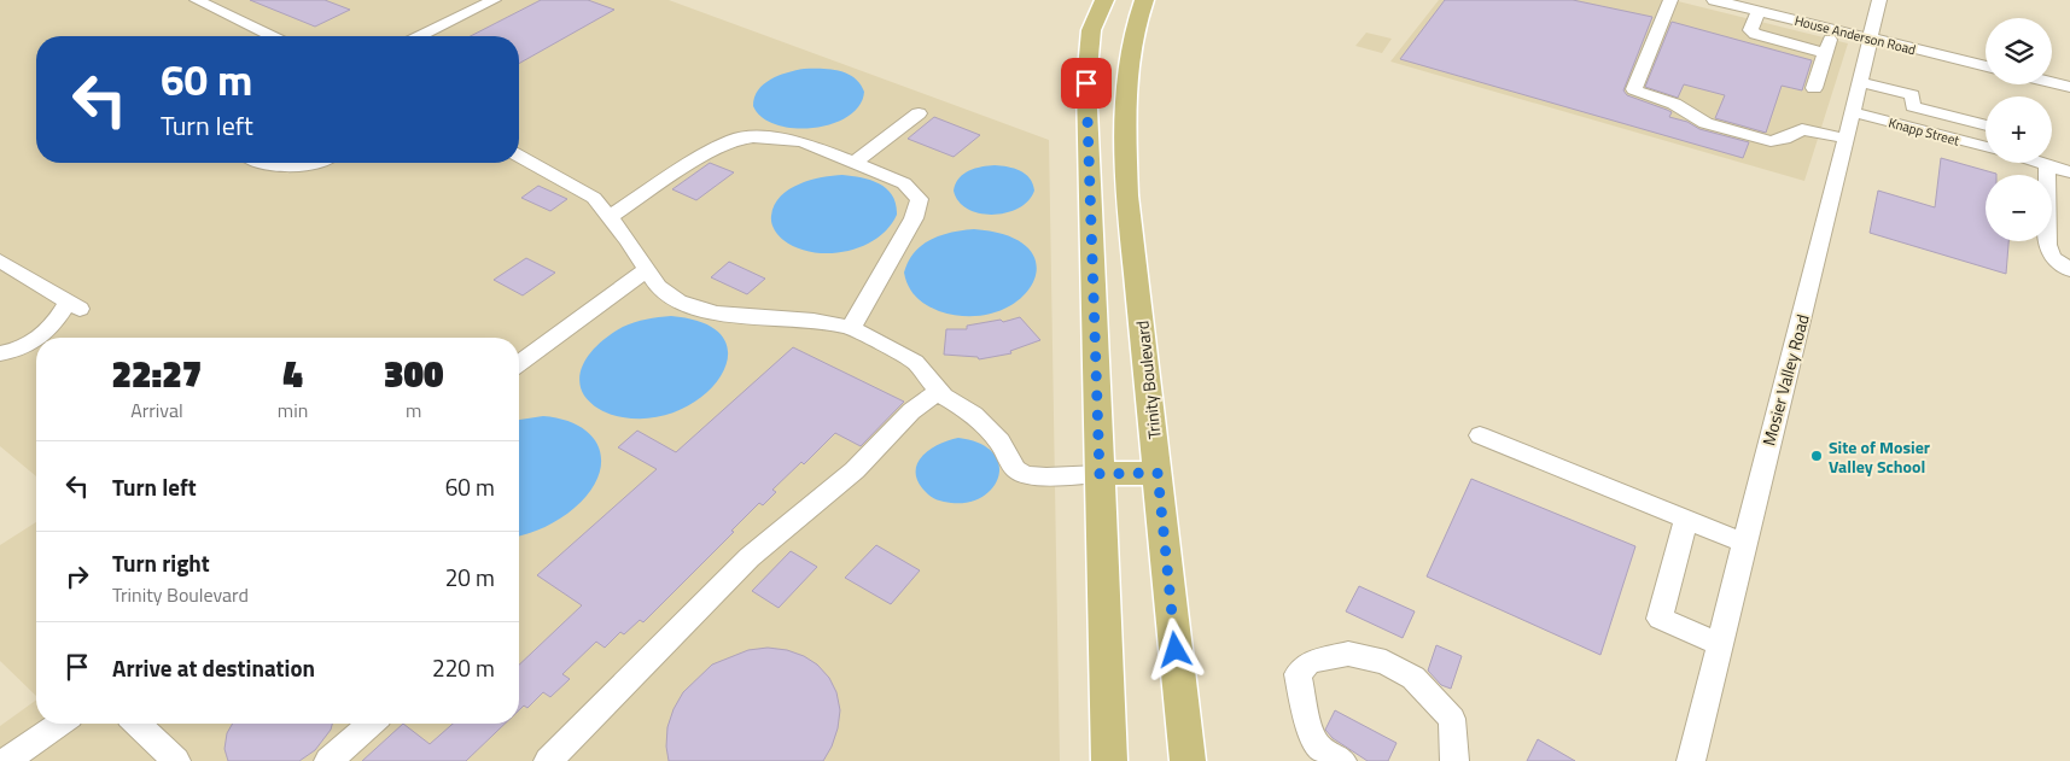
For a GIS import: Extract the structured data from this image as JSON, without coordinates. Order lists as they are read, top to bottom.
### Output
{
  "streets": {
    "main road": ["Trinity Boulevard"],
    "street": ["House Anderson Road", "Knapp Street", "Mosier Valley Road"]
  },
  "crossings": [
    ["House Anderson Road", "Mosier Valley Road"],
    ["Knapp Street", "Mosier Valley Road"]
  ],
  "places": ["Site of Mosier Valley School"],
  "page": {
    "map_buttons": ["+", "−"],
    "turn": ["60 m", "Turn left"],
    "eta": [
      "22:27",
      "Arrival",
      "4",
      "min",
      "300",
      "m"
    ],
    "list": [
      {
        "name": "Turn left",
        "value": "60 m"
      },
      {
        "name": "Turn right",
        "note": "Trinity Boulevard",
        "value": "20 m"
      },
      {
        "name": "Arrive at destination",
        "value": "220 m"
      }
    ]
  }
}
